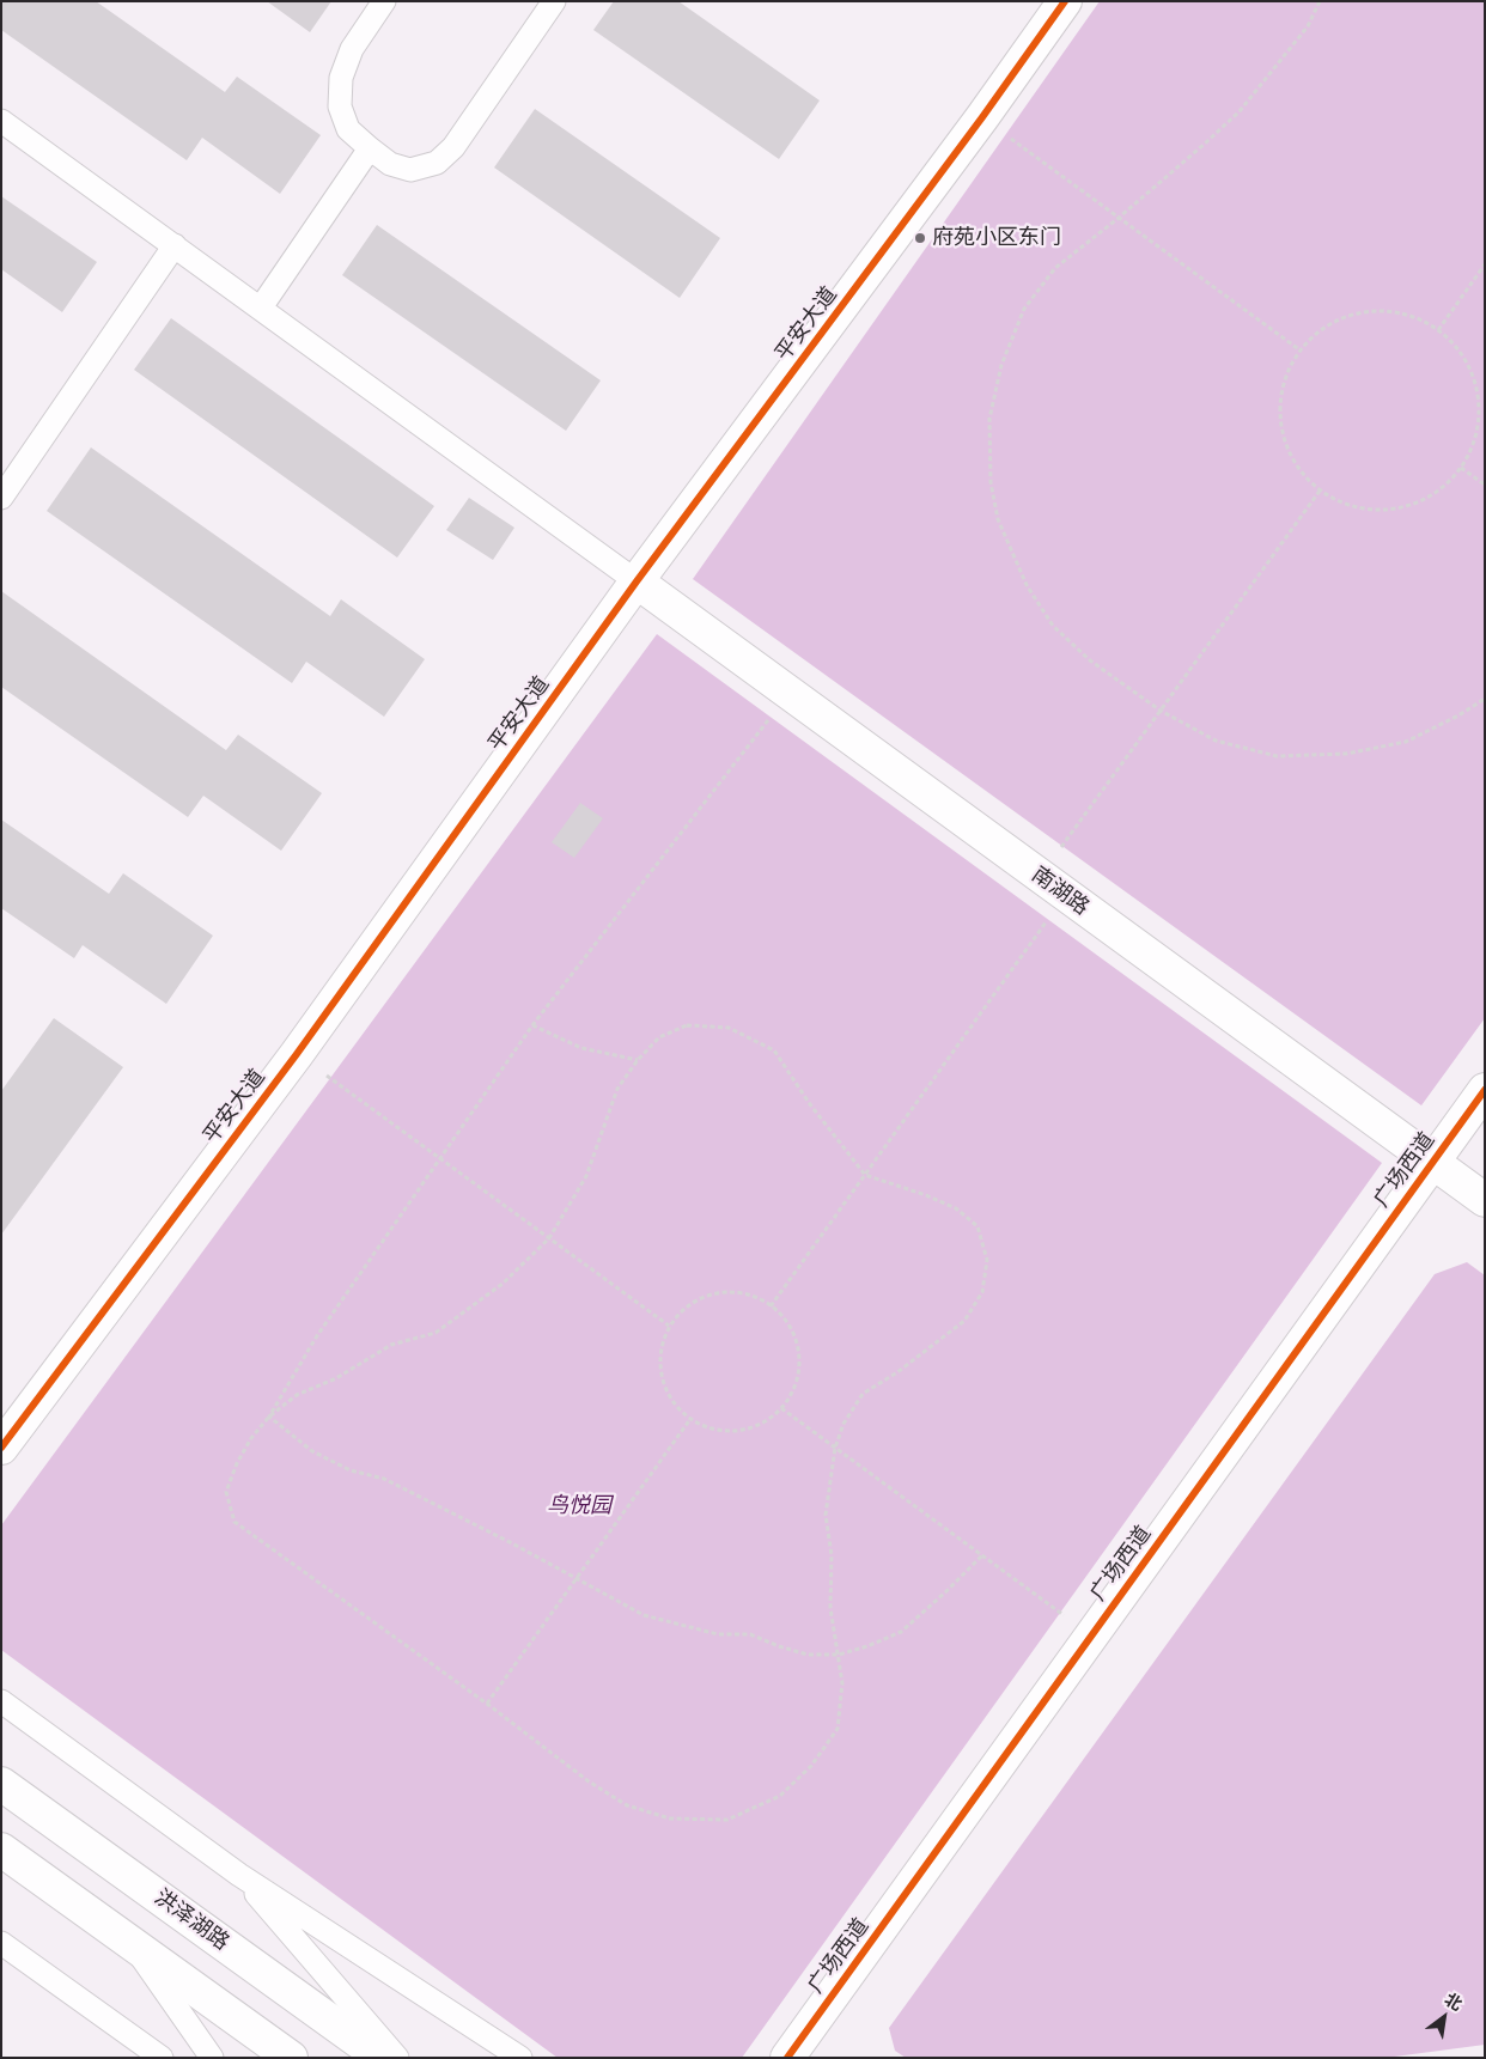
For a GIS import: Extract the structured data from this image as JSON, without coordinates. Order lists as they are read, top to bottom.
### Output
{
  "streets": {
    "street": [
      "平安大道",
      "南湖路",
      "广场西道",
      "洪泽湖路"
    ]
  },
  "crossings": [
    ["平安大道", "南湖路"],
    ["南湖路", "广场西道"]
  ],
  "parks": ["鸟悦园"],
  "places": ["府苑小区东门"],
  "north": "top right"
}
